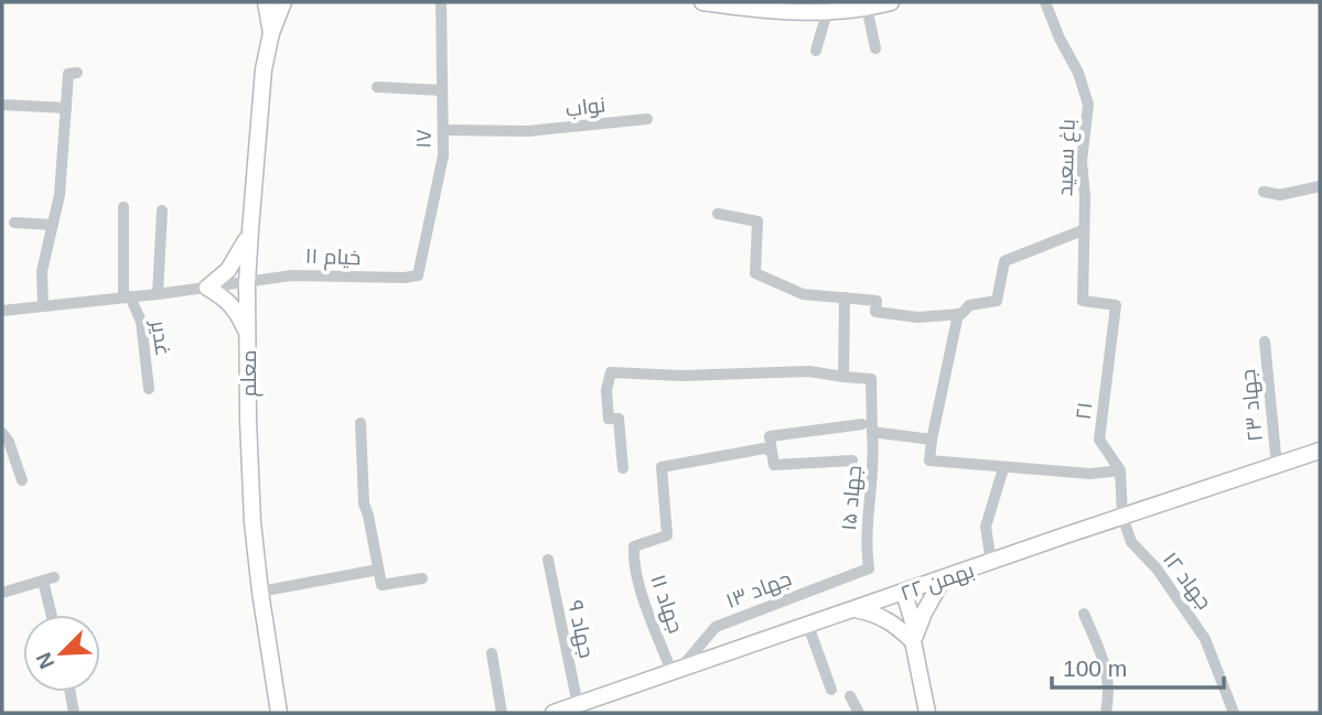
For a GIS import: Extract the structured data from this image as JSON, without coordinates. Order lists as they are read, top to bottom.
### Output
{
  "streets": {
    "main road": ["معلم", "۲۲ بهمن"],
    "street": [
      "نواب",
      "۱۷",
      "باغ سعید",
      "خیام ۱۱",
      "غدیر",
      "جهاد ۲۳",
      "۲۱",
      "جهاد ۱۵",
      "جهاد ۱۲",
      "جهاد ۱۳",
      "جهاد ۱۱",
      "جهاد ۹"
    ]
  },
  "crossings": [
    ["نواب", "۱۷"],
    ["۱۷", "خیام ۱۱"],
    ["باغ سعید", "۲۱"],
    ["خیام ۱۱", "غدیر"],
    ["خیام ۱۱", "معلم"],
    ["جهاد ۲۳", "۲۲ بهمن"],
    ["جهاد ۱۵", "جهاد ۱۳"],
    ["جهاد ۱۲", "۲۲ بهمن"],
    ["۲۲ بهمن", "جهاد ۱۳"],
    ["۲۲ بهمن", "جهاد ۱۱"],
    ["۲۲ بهمن", "جهاد ۹"],
    ["جهاد ۱۳", "جهاد ۱۱"]
  ],
  "scale_bar": "100 m",
  "north": "bottom left"
}
